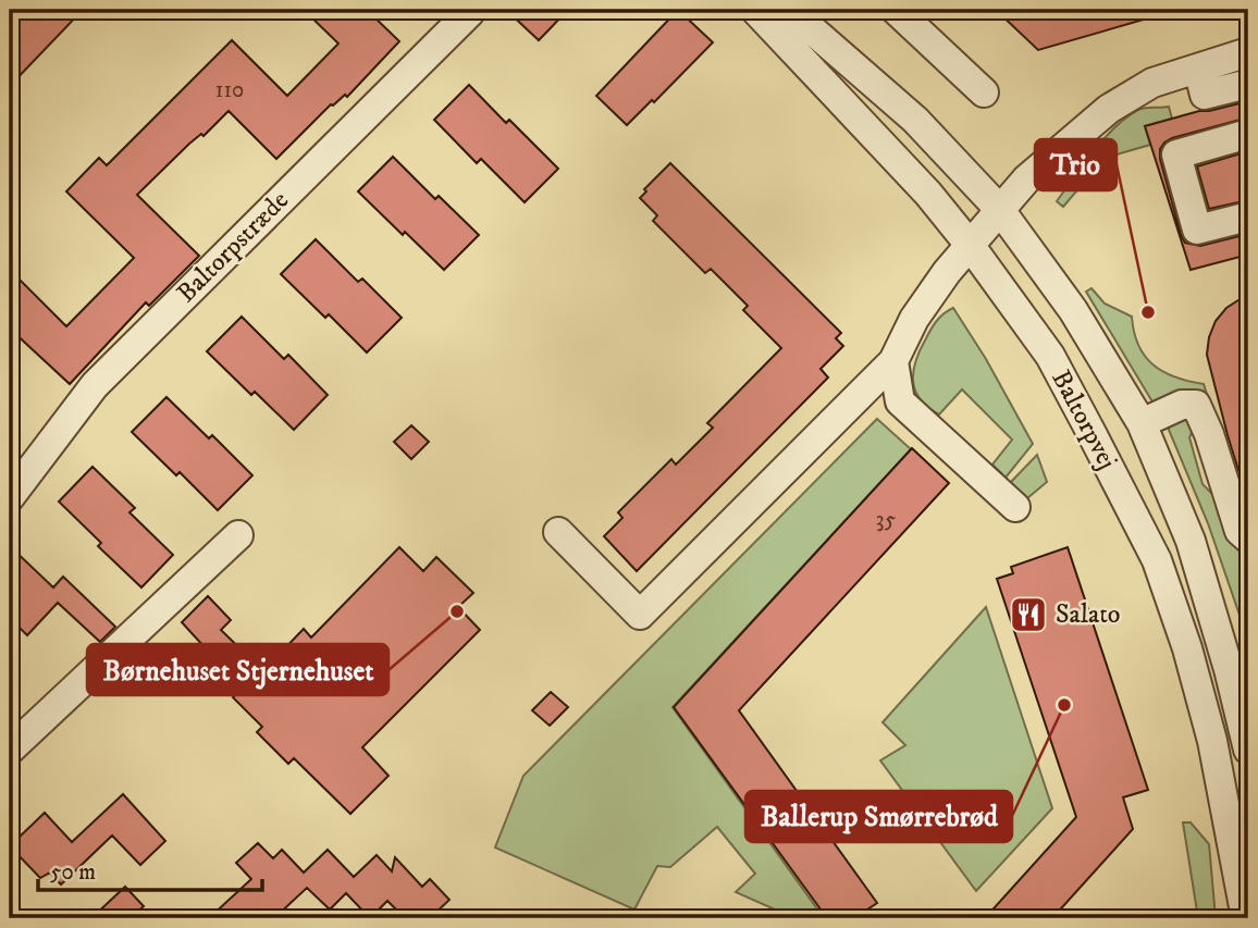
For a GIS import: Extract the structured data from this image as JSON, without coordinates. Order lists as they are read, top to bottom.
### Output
{
  "streets": {
    "street": ["Baltorpstræde", "Baltorpvej"]
  },
  "places": {
    "other": ["Trio", "Børnehuset Stjernehuset", "Ballerup Smørrebrød"],
    "restaurant": ["Salato"]
  },
  "house_numbers": ["110", "35"],
  "scale_bar": "50 m"
}
